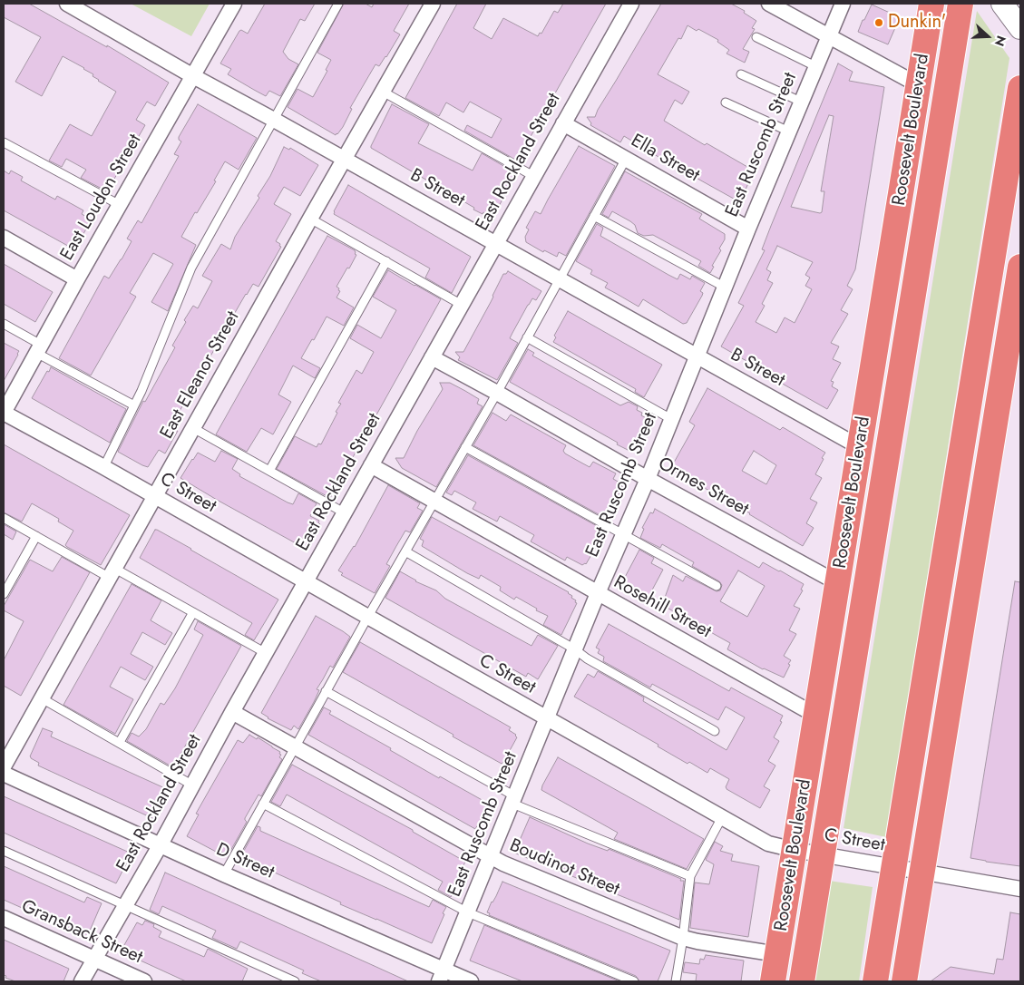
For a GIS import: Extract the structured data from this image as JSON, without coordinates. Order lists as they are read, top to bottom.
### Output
{
  "streets": {
    "highway": ["Roosevelt Boulevard"],
    "street": [
      "East Ruscomb Street",
      "Ella Street",
      "East Rockland Street",
      "B Street",
      "East Loudon Street",
      "East Eleanor Street",
      "Ormes Street",
      "C Street",
      "Rosehill Street",
      "D Street",
      "Boudinot Street",
      "Gransback Street"
    ]
  },
  "crossings": [
    ["Roosevelt Boulevard", "B Street"],
    ["Roosevelt Boulevard", "Ormes Street"],
    ["Roosevelt Boulevard", "C Street"],
    ["Roosevelt Boulevard", "Rosehill Street"],
    ["Roosevelt Boulevard", "Boudinot Street"],
    ["East Ruscomb Street", "Ella Street"],
    ["East Ruscomb Street", "B Street"],
    ["East Ruscomb Street", "Ormes Street"],
    ["East Ruscomb Street", "C Street"],
    ["East Ruscomb Street", "Rosehill Street"],
    ["East Ruscomb Street", "D Street"],
    ["East Ruscomb Street", "Boudinot Street"],
    ["Ella Street", "East Rockland Street"],
    ["East Rockland Street", "B Street"],
    ["East Rockland Street", "Ormes Street"],
    ["East Rockland Street", "C Street"],
    ["East Rockland Street", "Rosehill Street"],
    ["East Rockland Street", "D Street"],
    ["East Rockland Street", "Boudinot Street"],
    ["East Rockland Street", "Gransback Street"],
    ["B Street", "East Loudon Street"],
    ["B Street", "East Eleanor Street"],
    ["East Loudon Street", "C Street"],
    ["East Eleanor Street", "C Street"]
  ],
  "places": ["Dunkin'"],
  "north": "right"
}
